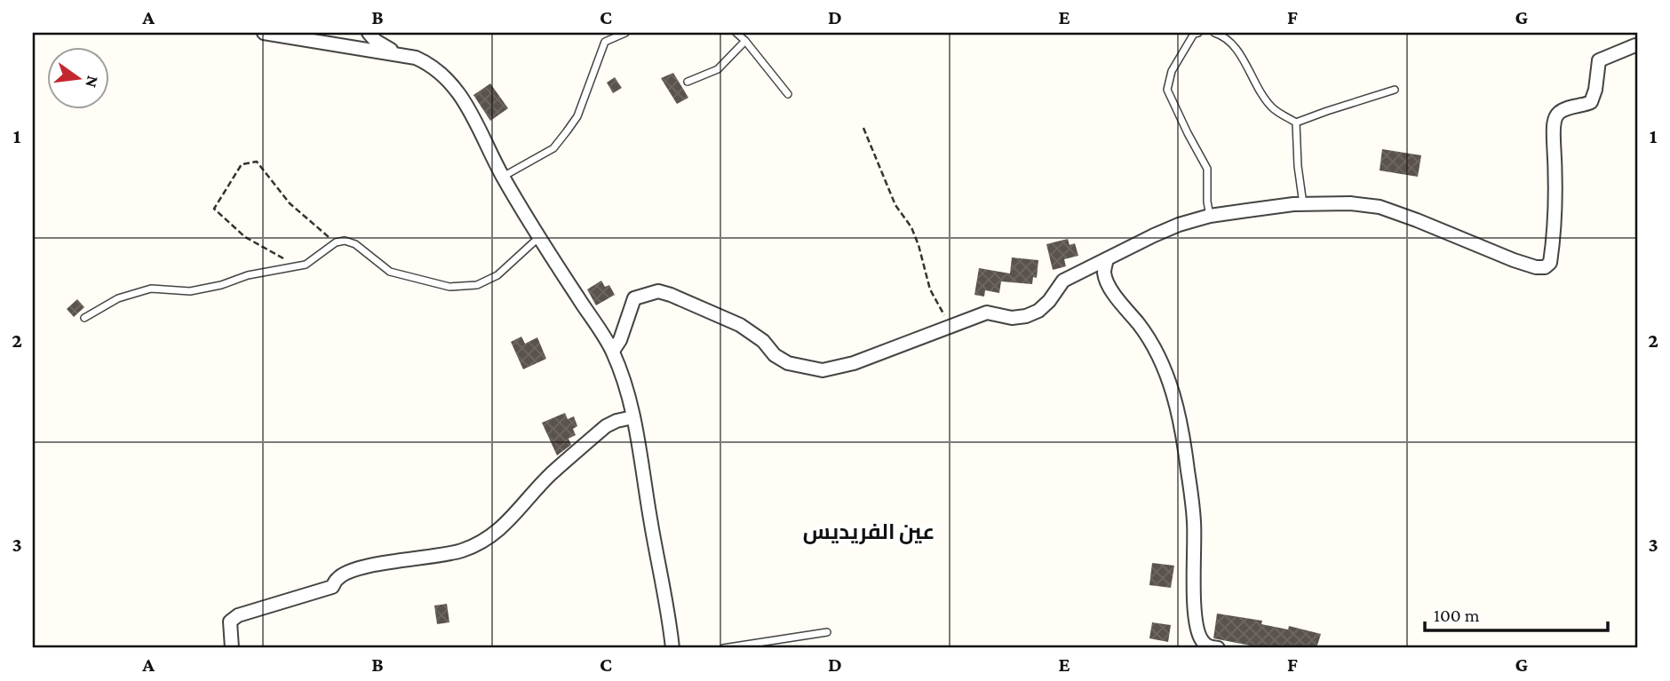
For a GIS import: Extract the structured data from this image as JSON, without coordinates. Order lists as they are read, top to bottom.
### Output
{
  "districts": ["عين الفريديس"],
  "scale_bar": "100 m",
  "north": "right",
  "grid": {
    "columns": [
      "A",
      "B",
      "C",
      "D",
      "E",
      "F",
      "G"
    ],
    "rows": ["1", "2", "3"]
  }
}
